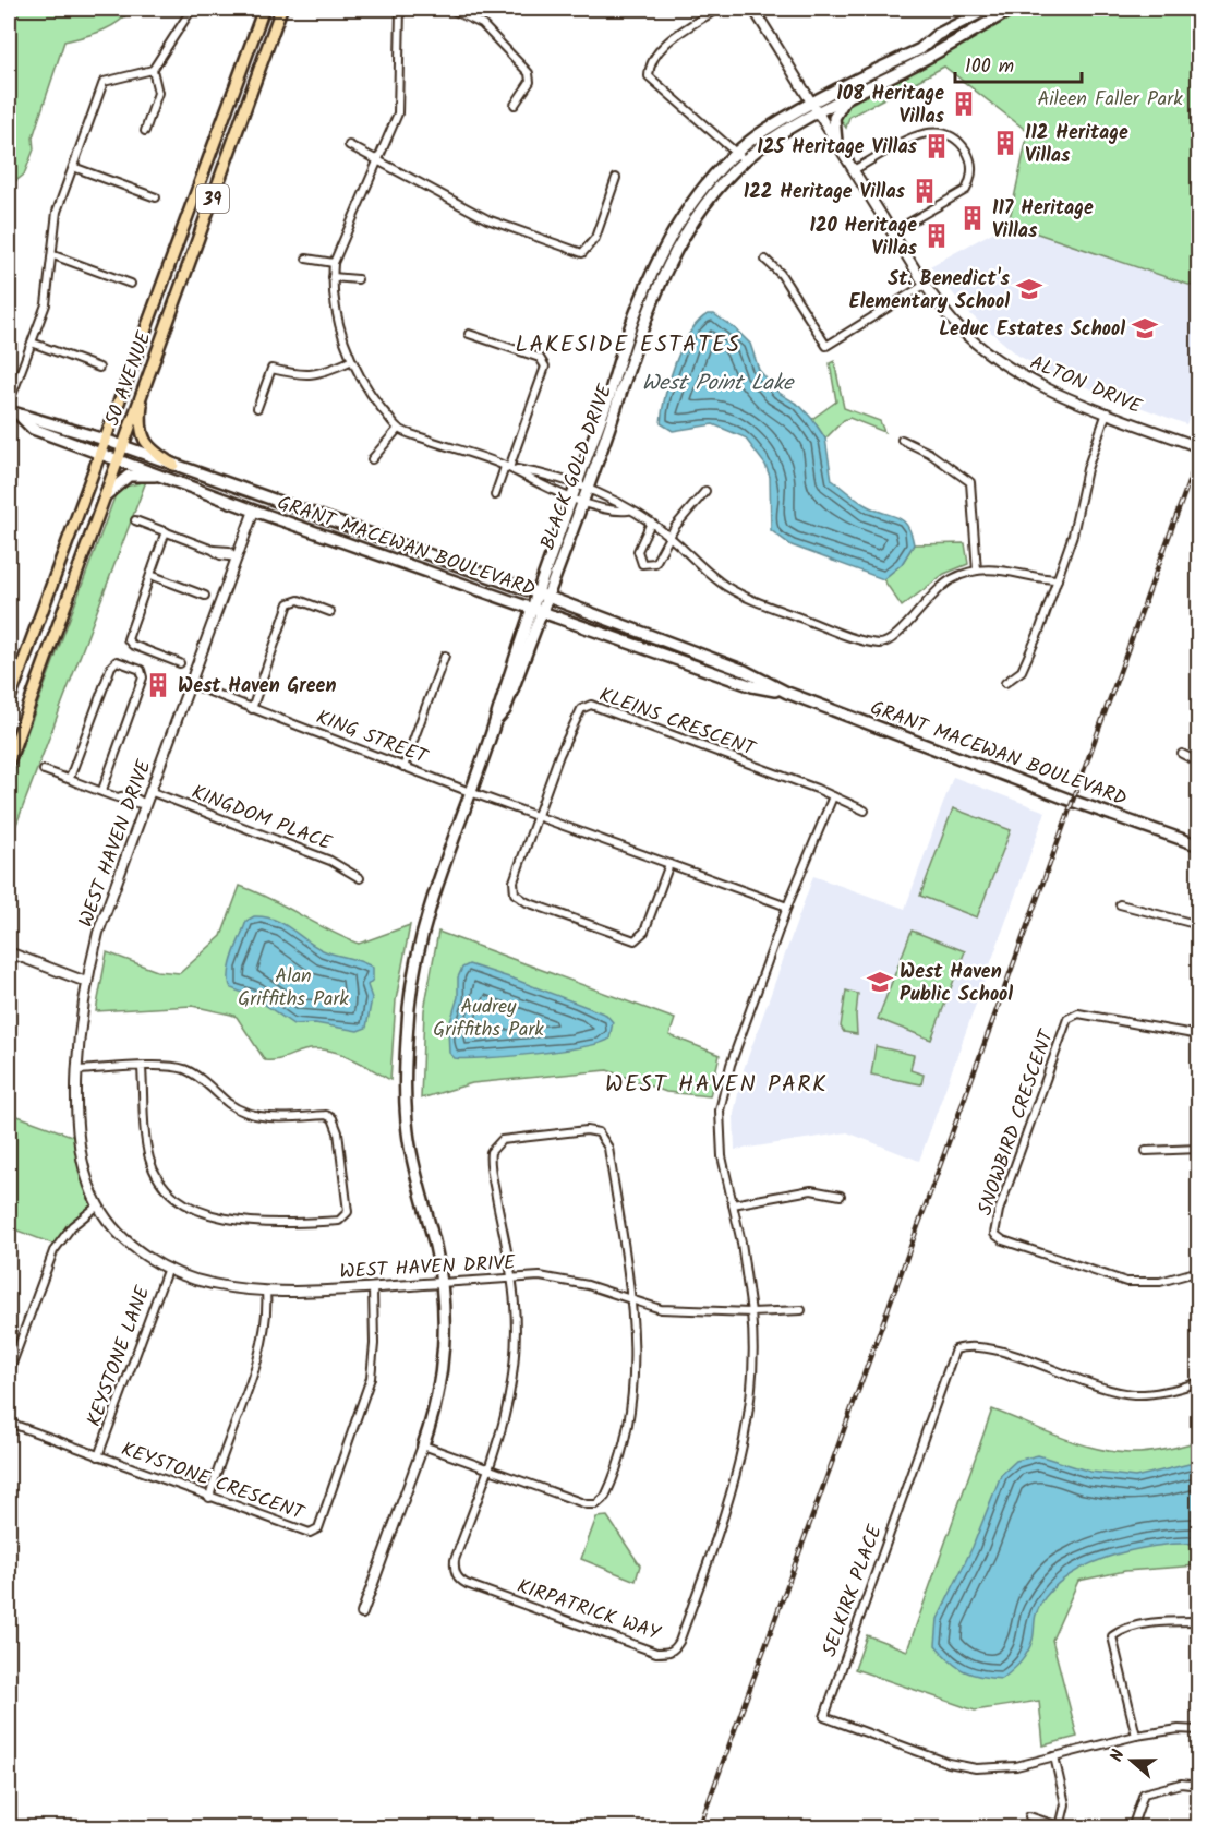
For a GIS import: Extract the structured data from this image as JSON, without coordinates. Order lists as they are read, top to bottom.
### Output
{
  "streets": {
    "main road": [
      "39",
      "50 AVENUE",
      "BLACK GOLD DRIVE",
      "GRANT MACEWAN BOULEVARD"
    ],
    "street": [
      "ALTON DRIVE",
      "KLEINS CRESCENT",
      "KING STREET",
      "KINGDOM PLACE",
      "WEST HAVEN DRIVE",
      "SNOWBIRD CRESCENT",
      "KEYSTONE LANE",
      "KEYSTONE CRESCENT",
      "SELKIRK PLACE",
      "KIRPATRICK WAY"
    ]
  },
  "crossings": [
    ["50 AVENUE", "GRANT MACEWAN BOULEVARD"],
    ["ALTON DRIVE", "BLACK GOLD DRIVE"],
    ["BLACK GOLD DRIVE", "GRANT MACEWAN BOULEVARD"],
    ["BLACK GOLD DRIVE", "KING STREET"],
    ["BLACK GOLD DRIVE", "WEST HAVEN DRIVE"],
    ["GRANT MACEWAN BOULEVARD", "WEST HAVEN DRIVE"],
    ["KING STREET", "WEST HAVEN DRIVE"],
    ["KINGDOM PLACE", "WEST HAVEN DRIVE"],
    ["WEST HAVEN DRIVE", "KEYSTONE LANE"],
    ["WEST HAVEN DRIVE", "KEYSTONE CRESCENT"],
    ["WEST HAVEN DRIVE", "KIRPATRICK WAY"],
    ["KEYSTONE LANE", "KEYSTONE CRESCENT"]
  ],
  "districts": ["LAKESIDE ESTATES", "WEST HAVEN PARK"],
  "water": ["West Point Lake"],
  "parks": ["Aileen Faller Park", "Alan Griffiths Park", "Audrey Griffiths Park"],
  "places": {
    "building": [
      "108 Heritage Villas",
      "112 Heritage Villas",
      "125 Heritage Villas",
      "122 Heritage Villas",
      "117 Heritage Villas",
      "120 Heritage Villas",
      "West Haven Green"
    ],
    "school or university": ["St. Benedict's Elementary School", "Leduc Estates School", "West Haven Public School"]
  },
  "scale_bar": "100 m",
  "north": "left"
}
